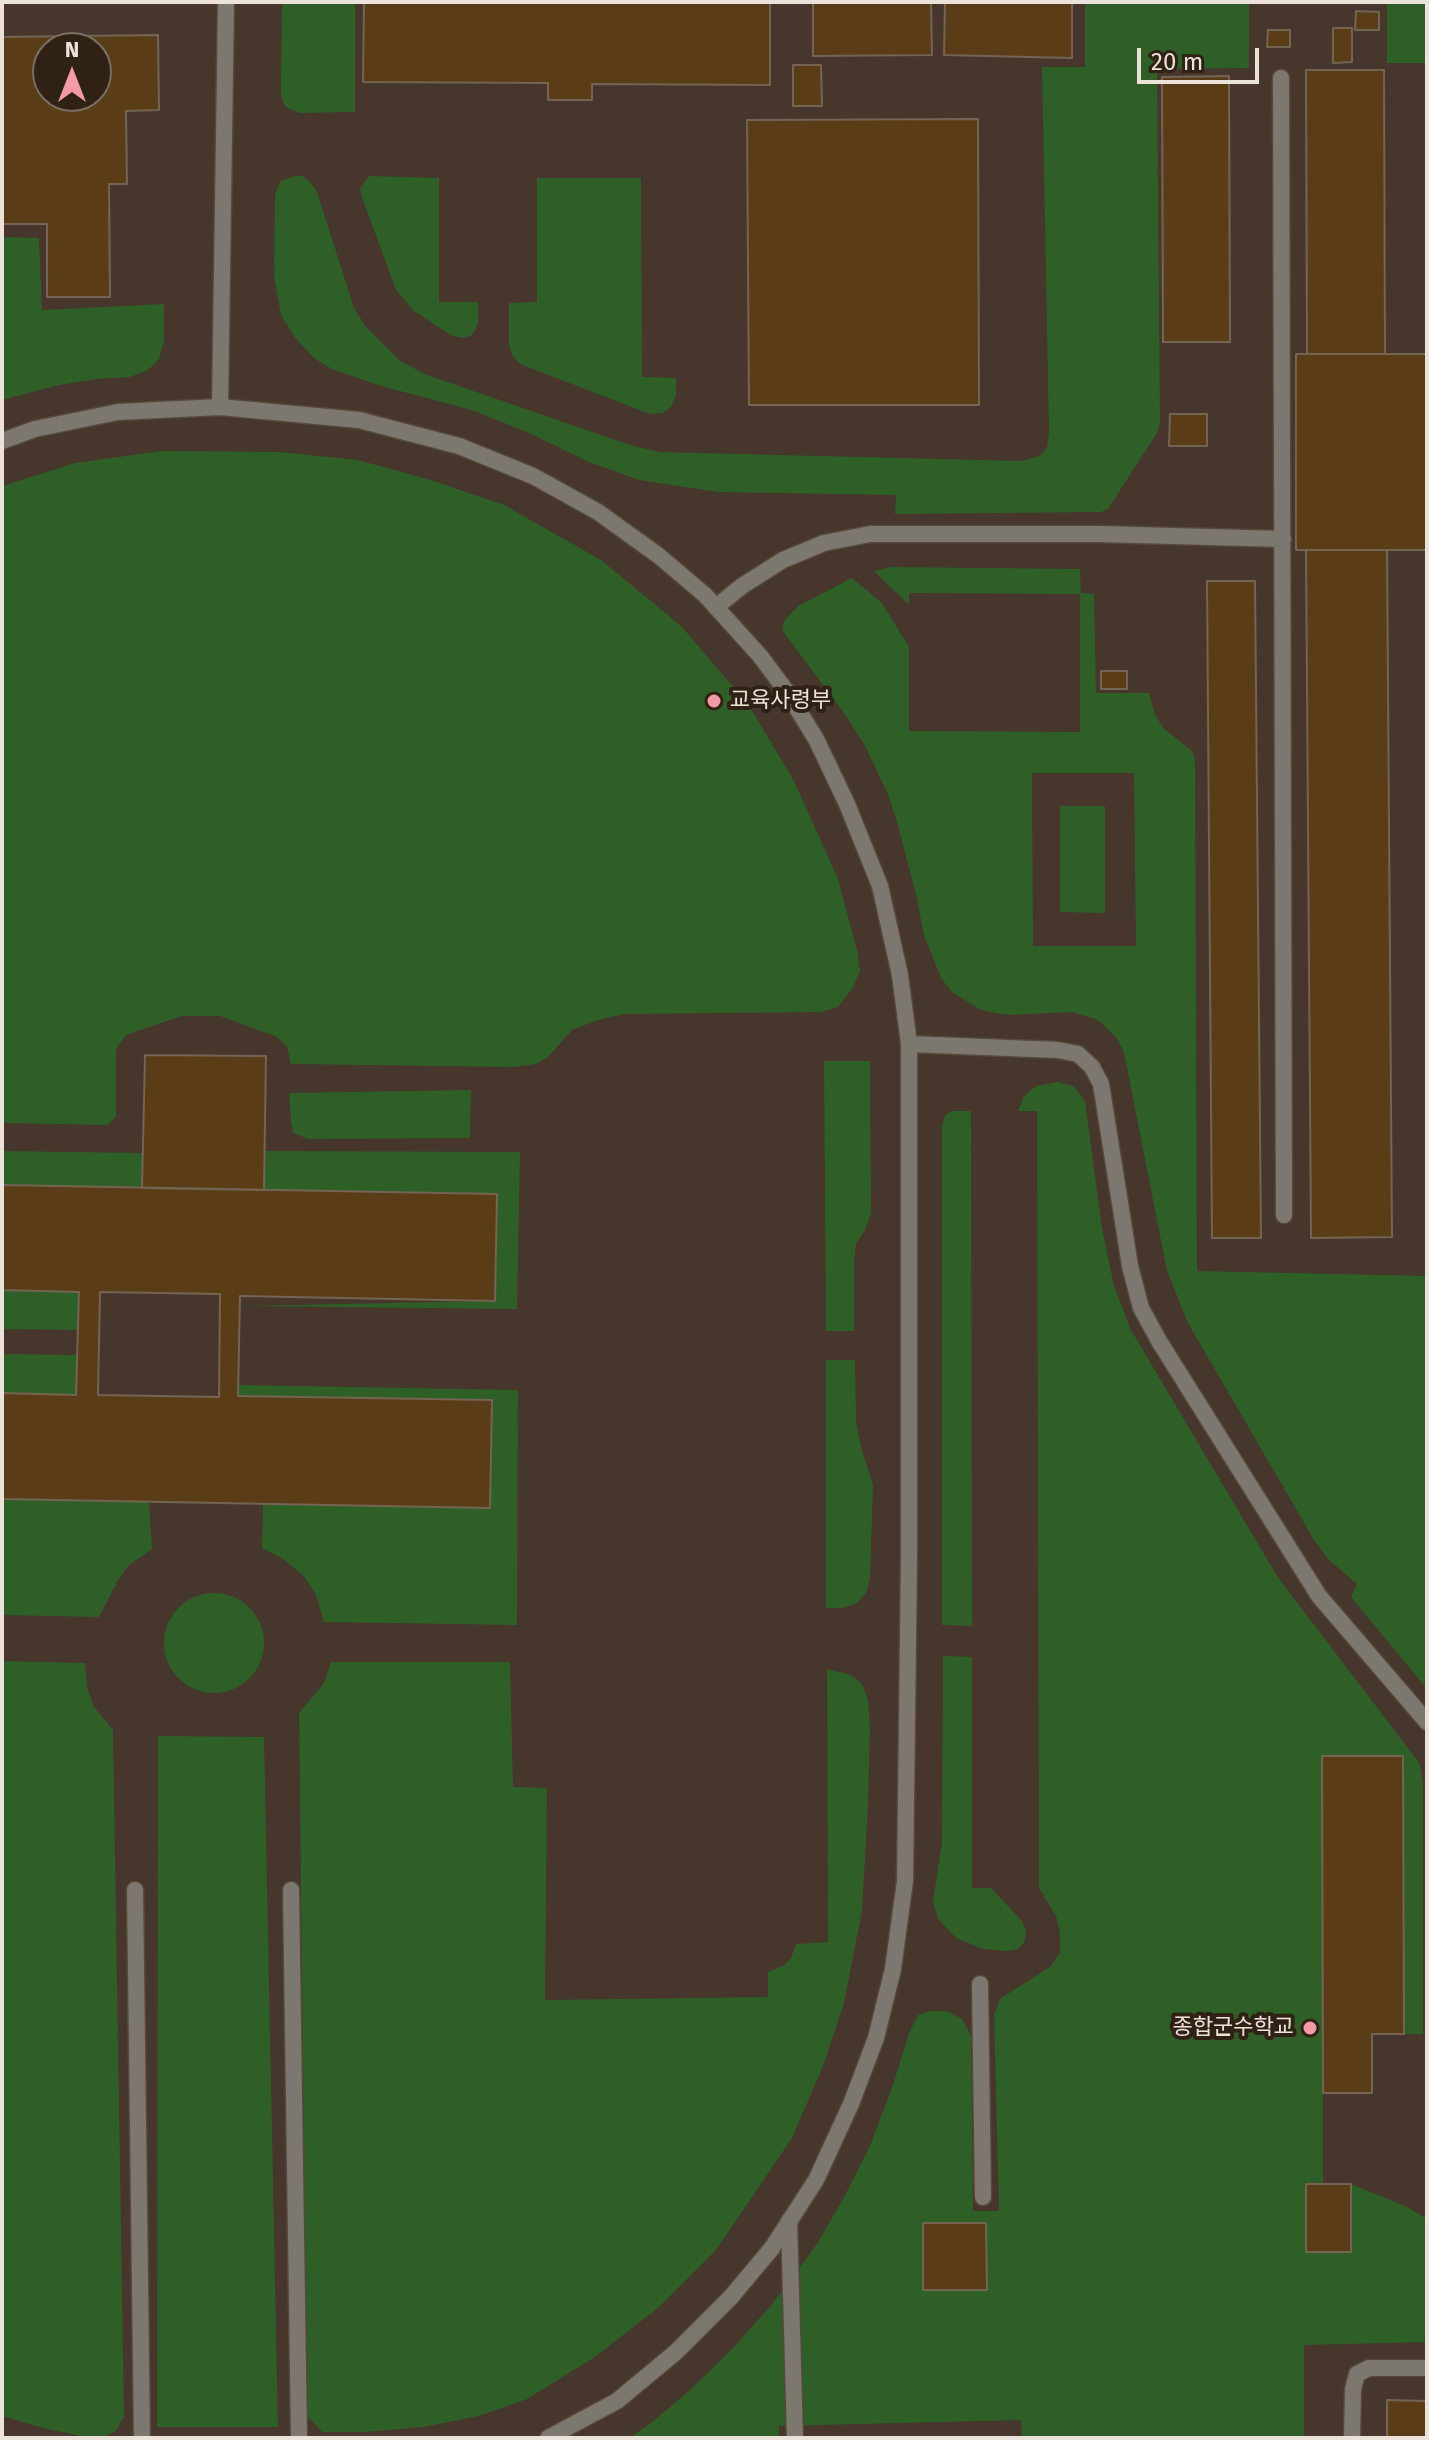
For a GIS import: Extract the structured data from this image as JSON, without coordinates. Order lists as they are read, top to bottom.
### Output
{
  "places": ["교육사령부", "종합군수학교"],
  "scale_bar": "20 m",
  "north": "top"
}
